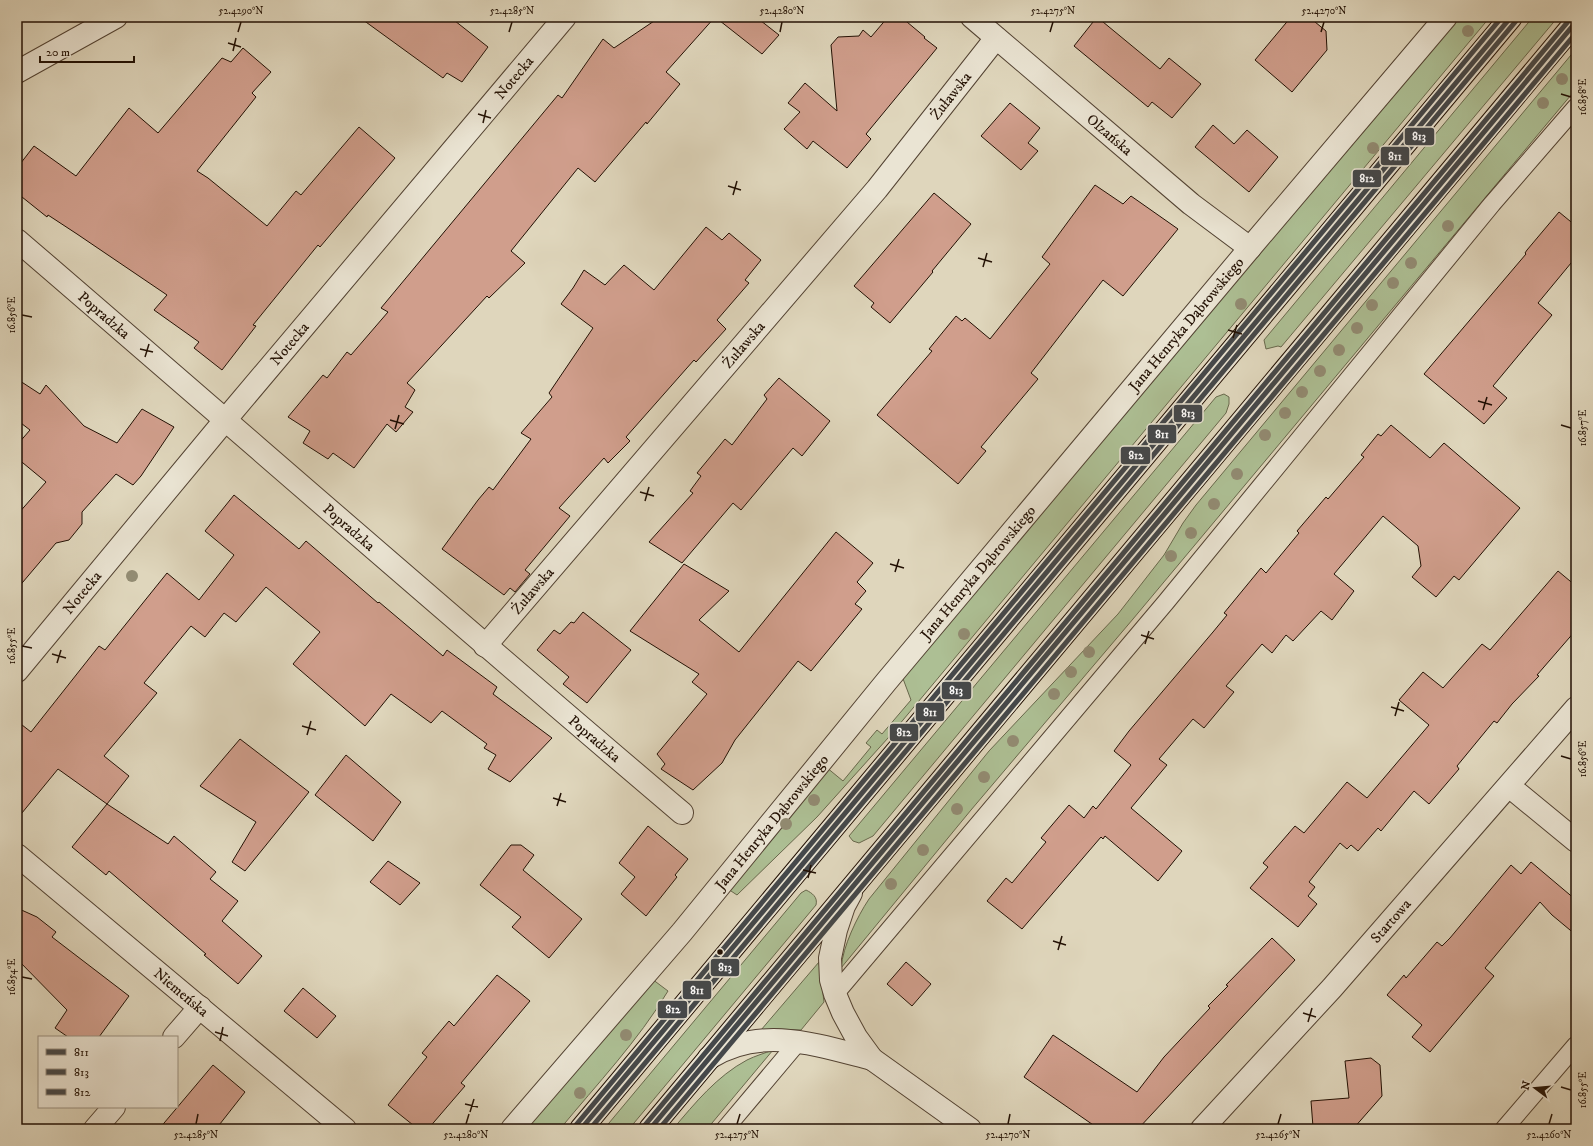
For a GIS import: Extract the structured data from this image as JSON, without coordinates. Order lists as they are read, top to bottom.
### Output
{
  "streets": {
    "street": [
      "Notecka",
      "Żuławska",
      "Olzańska",
      "Popradzka",
      "Jana Henryka Dąbrowskiego",
      "Startowa",
      "Niemeńska"
    ]
  },
  "crossings": [
    ["Notecka", "Popradzka"],
    ["Żuławska", "Olzańska"],
    ["Żuławska", "Popradzka"],
    ["Olzańska", "Jana Henryka Dąbrowskiego"]
  ],
  "lines": ["transit line 811", "transit line 812", "transit line 813"],
  "legend": ["811", "813", "812"],
  "scale_bar": "20 m",
  "north": "left",
  "coordinates": [
    "52.4290°N",
    "52.4285°N",
    "52.4280°N",
    "52.4275°N",
    "52.4270°N",
    "16.858°E",
    "16.856°E",
    "16.857°E",
    "16.855°E",
    "16.854°E",
    "52.4265°N",
    "52.4260°N"
  ]
}
